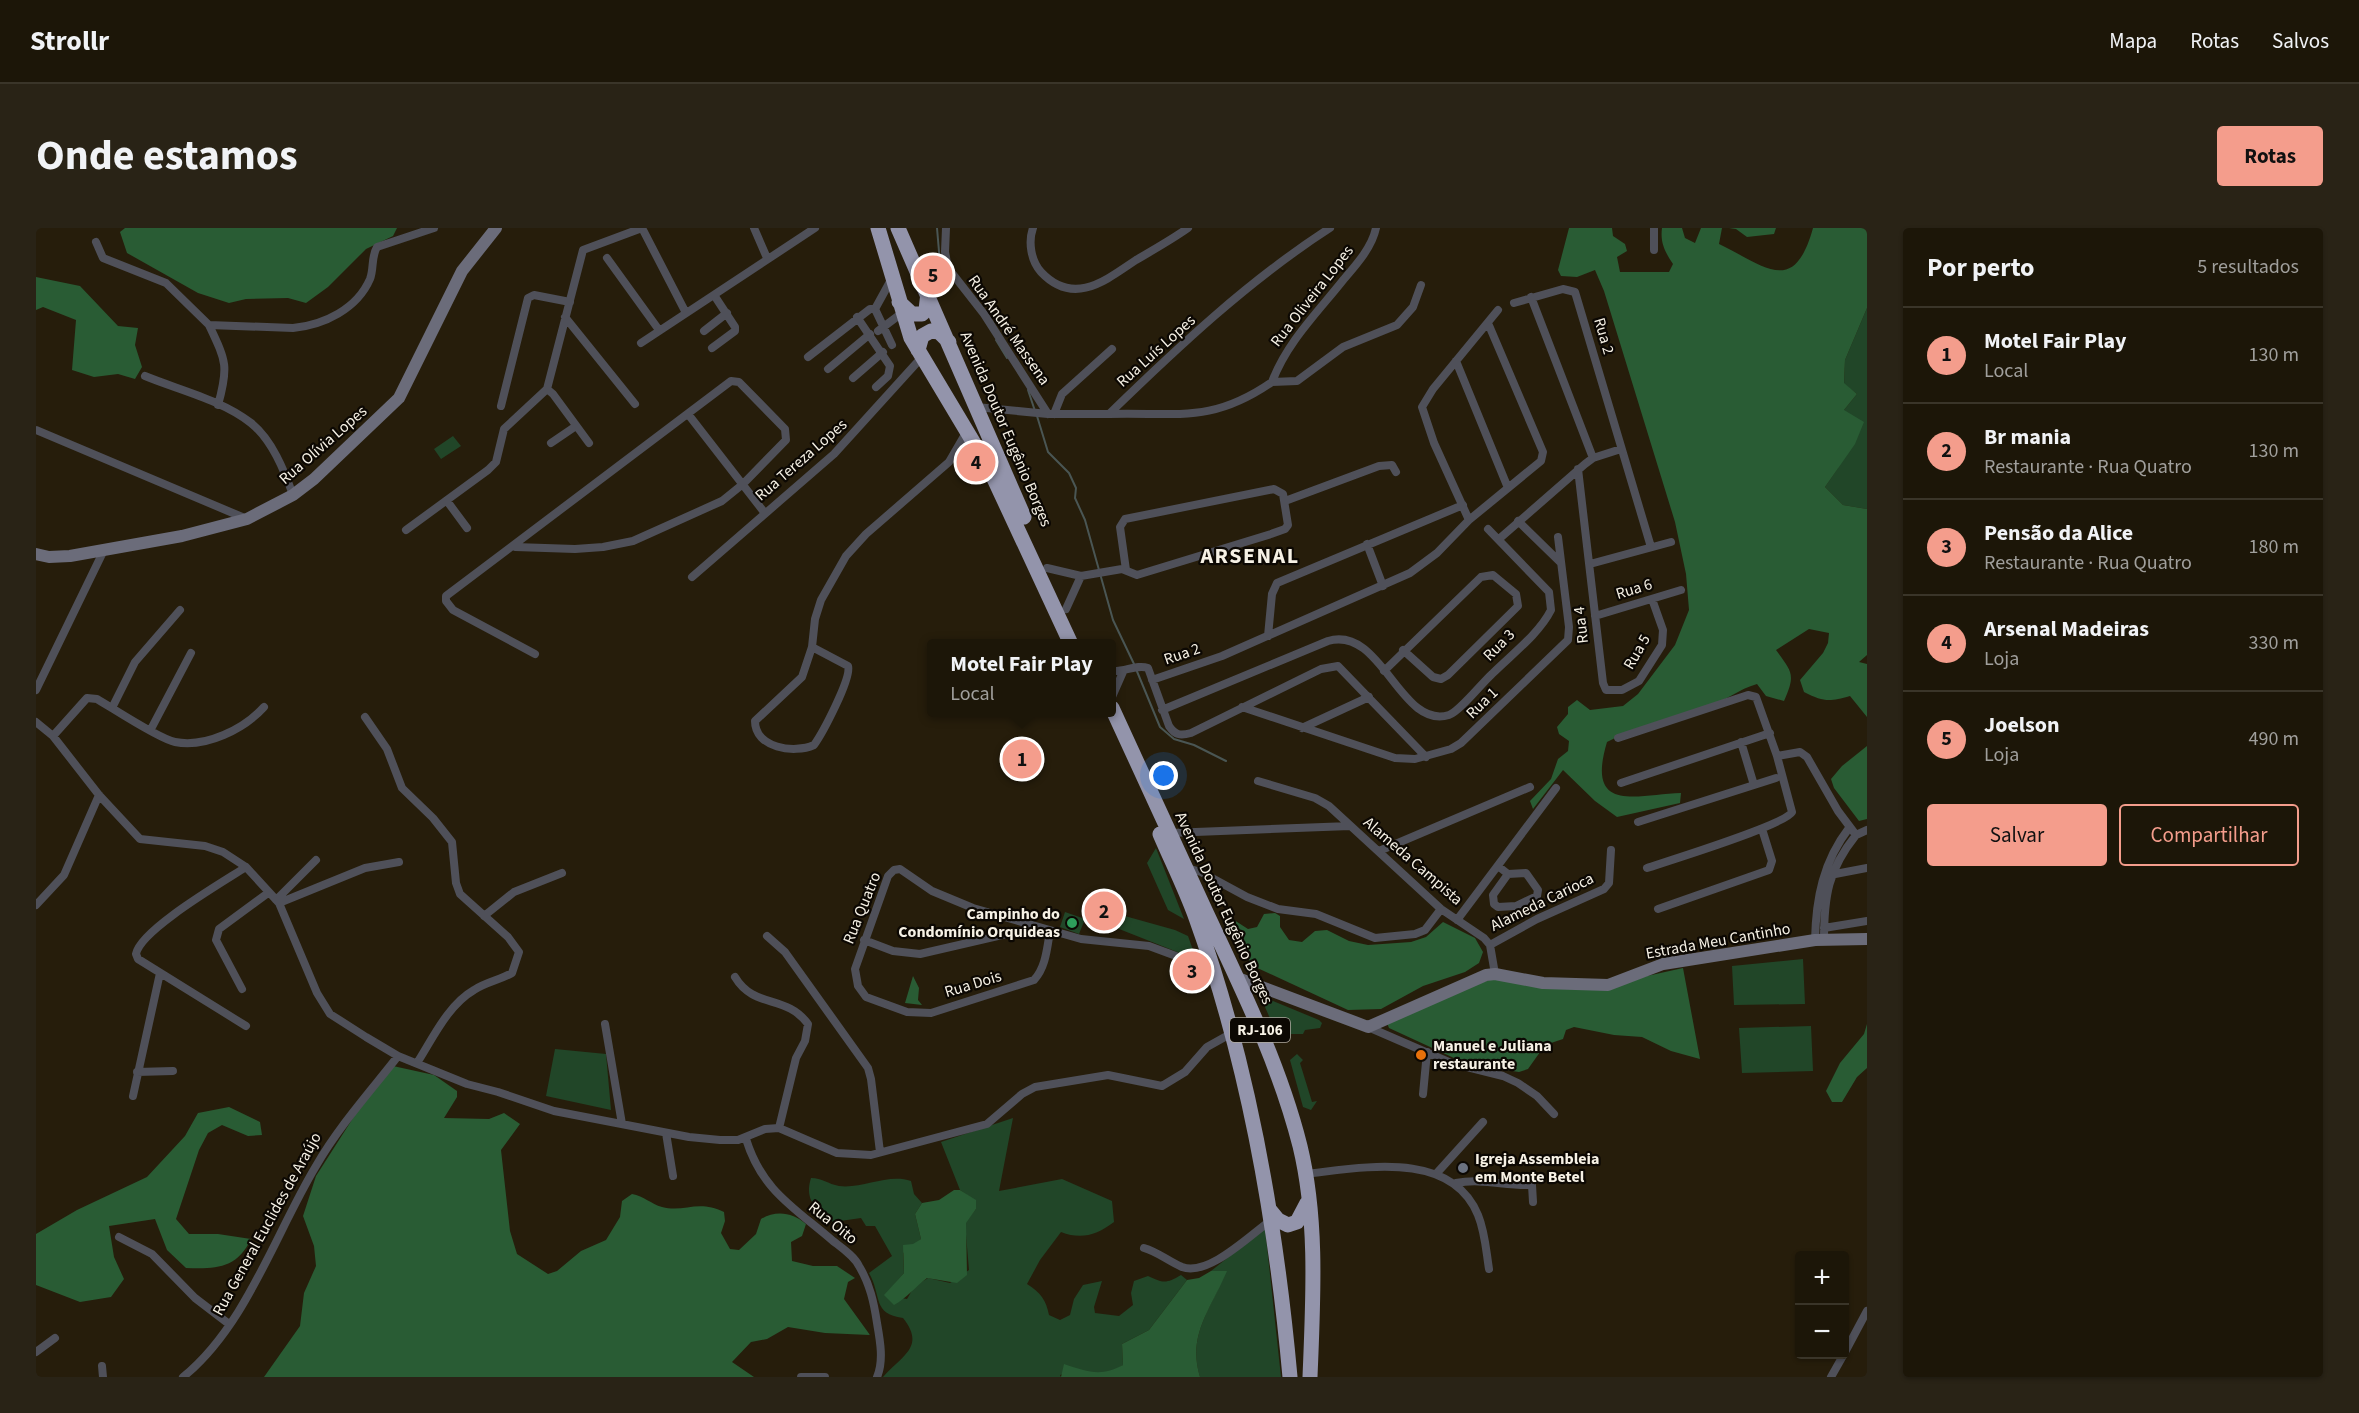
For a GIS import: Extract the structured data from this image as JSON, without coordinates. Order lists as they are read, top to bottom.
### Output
{
  "streets": {
    "highway": ["Avenida Doutor Eugênio Borges", "RJ-106"],
    "street": [
      "Rua Oliveira Lopes",
      "Rua André Massena",
      "Rua 2",
      "Rua Luís Lopes",
      "Rua Olívia Lopes",
      "Rua Tereza Lopes",
      "Rua 6",
      "Rua 4",
      "Rua 3",
      "Rua 5",
      "Rua 1",
      "Alameda Campista",
      "Alameda Carioca",
      "Rua Quatro",
      "Estrada Meu Cantinho",
      "Rua Dois",
      "Rua Oito",
      "Rua General Euclides de Araújo"
    ]
  },
  "crossings": [
    ["Rua 2", "Rua 1"],
    ["Avenida Doutor Eugênio Borges", "Rua Tereza Lopes"],
    ["Avenida Doutor Eugênio Borges", "Alameda Campista"],
    ["Avenida Doutor Eugênio Borges", "Rua Quatro"],
    ["Rua 6", "Rua 4"],
    ["Rua 6", "Rua 5"],
    ["Rua 4", "Rua 5"],
    ["Alameda Campista", "Alameda Carioca"],
    ["Rua Quatro", "Rua Dois"]
  ],
  "districts": ["ARSENAL"],
  "places": ["Campinho do Condomínio Orquideas", "Manuel e Juliana restaurante", "Igreja Assembleia em Monte Betel"],
  "page": {
    "header": "Strollr",
    "nav": ["Mapa", "Rotas", "Salvos"],
    "title": "Onde estamos",
    "buttons": [
      "Rotas",
      ["Salvar", "Compartilhar"]
    ],
    "heading": ["Por perto", "5 resultados"],
    "pins": [
      "5",
      "4",
      "1",
      "2",
      "3"
    ],
    "list": [
      {
        "mark": "1",
        "name": "Motel Fair Play",
        "note": "Local",
        "value": "130 m"
      },
      {
        "mark": "2",
        "name": "Br mania",
        "note": "Restaurante · Rua Quatro",
        "value": "130 m"
      },
      {
        "mark": "3",
        "name": "Pensão da Alice",
        "note": "Restaurante · Rua Quatro",
        "value": "180 m"
      },
      {
        "mark": "4",
        "name": "Arsenal Madeiras",
        "note": "Loja",
        "value": "330 m"
      },
      {
        "mark": "5",
        "name": "Joelson",
        "note": "Loja",
        "value": "490 m"
      }
    ],
    "popup": ["Motel Fair Play", "Local"],
    "map_buttons": ["+", "−"]
  }
}
